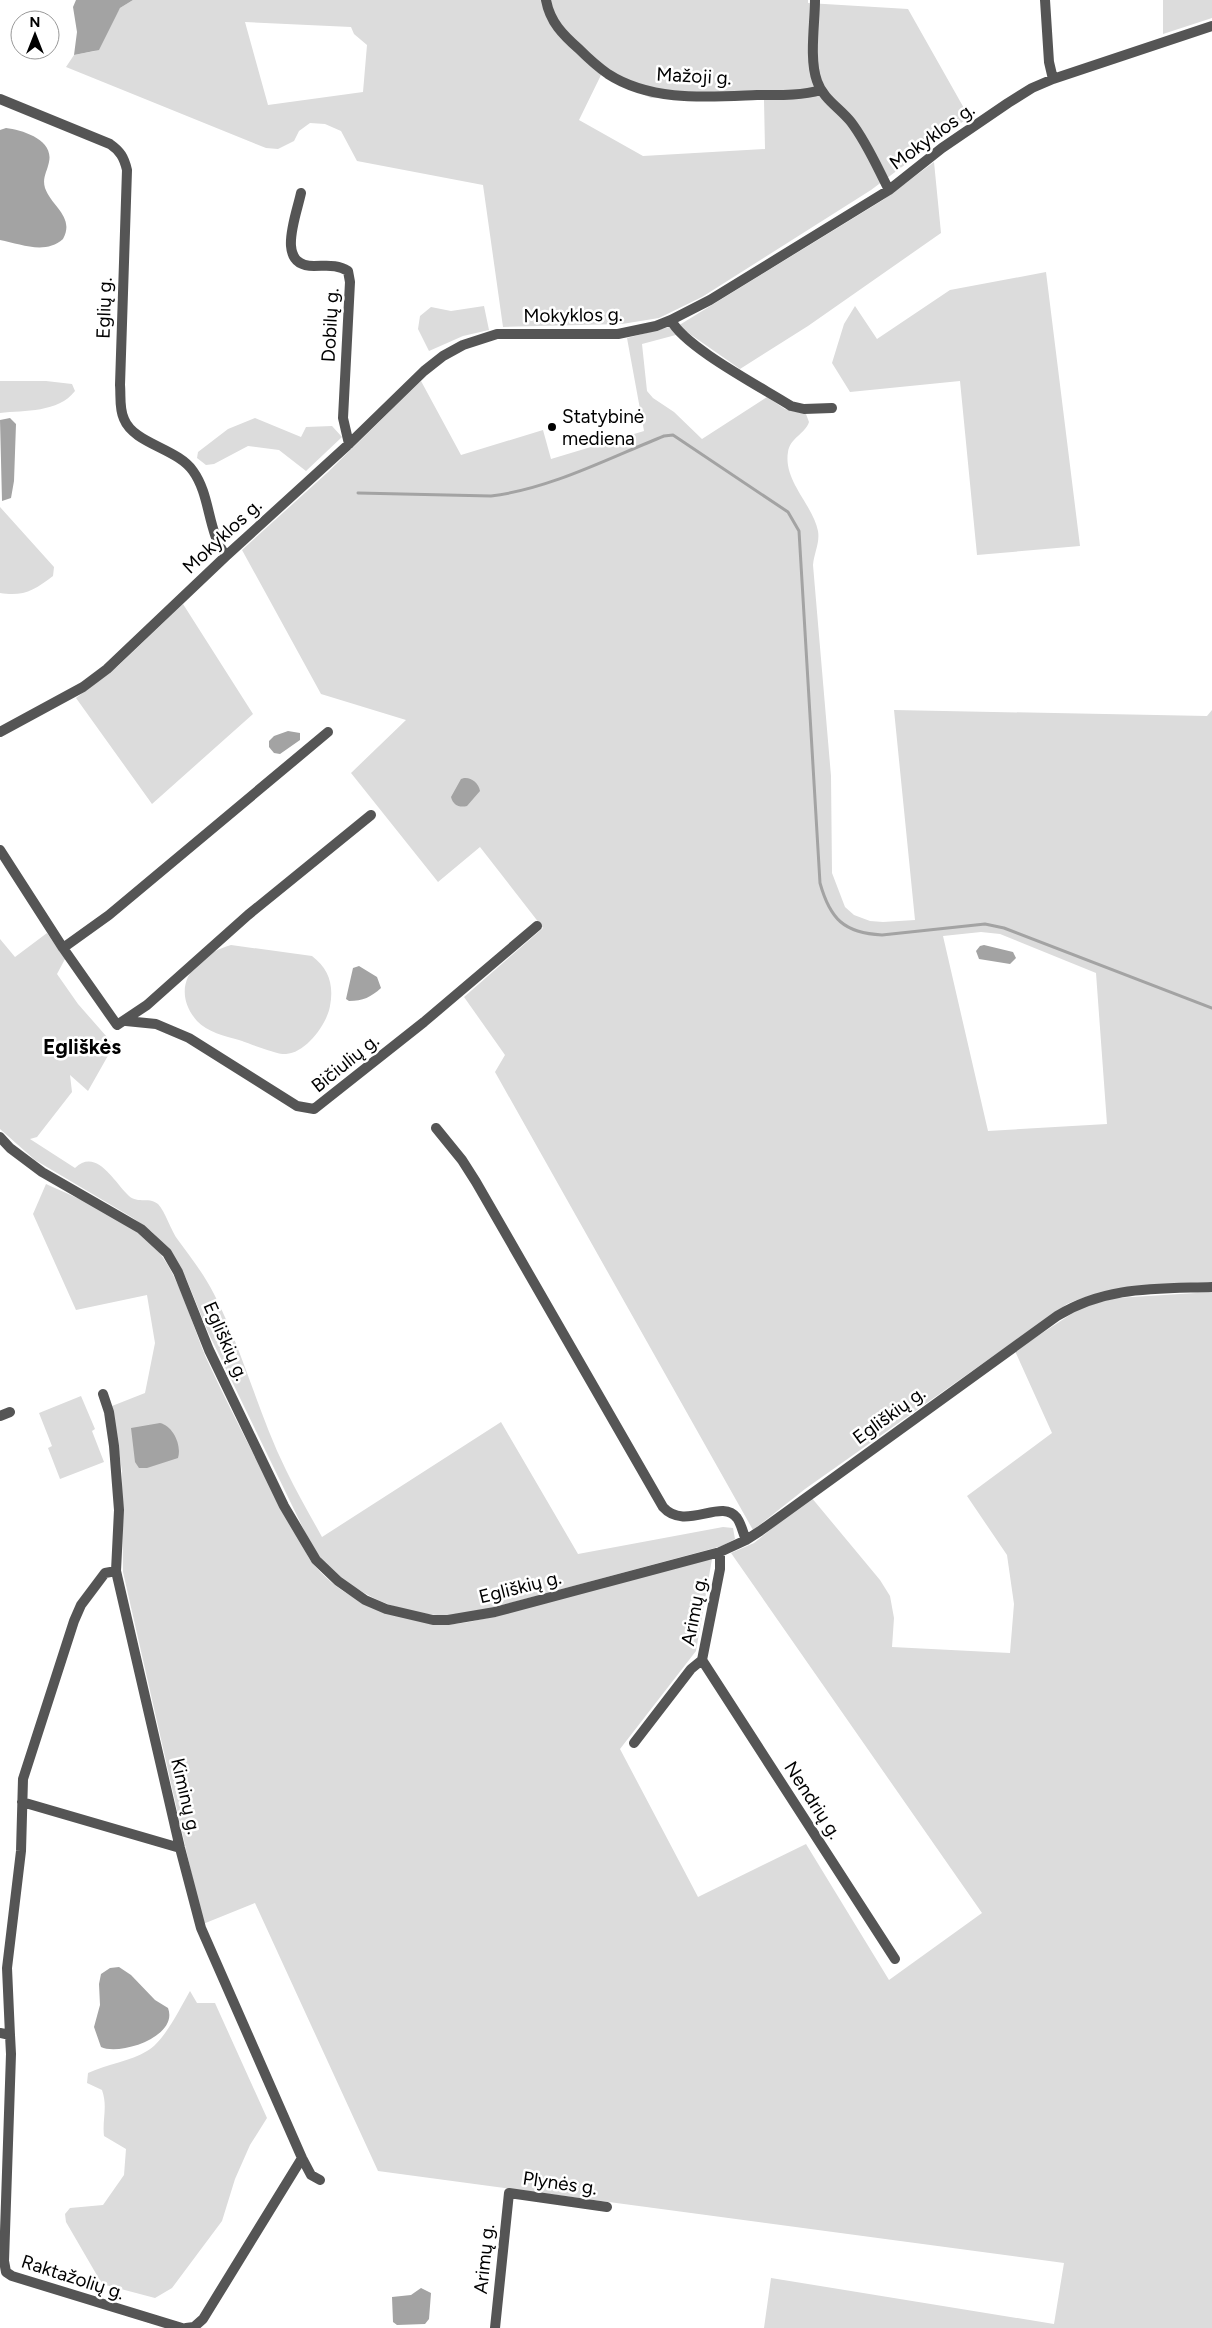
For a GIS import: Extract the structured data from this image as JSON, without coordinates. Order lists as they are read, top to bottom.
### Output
{
  "streets": {
    "street": [
      "Mažoji g.",
      "Mokyklos g.",
      "Eglių g.",
      "Dobilų g.",
      "Bičiulių g.",
      "Egliškių g.",
      "Arimų g.",
      "Kiminų g.",
      "Nendrių g.",
      "Plynės g.",
      "Raktažolių g."
    ]
  },
  "crossings": [
    ["Mokyklos g.", "Eglių g."],
    ["Mokyklos g.", "Dobilų g."],
    ["Egliškių g.", "Arimų g."],
    ["Arimų g.", "Nendrių g."],
    ["Arimų g.", "Plynės g."]
  ],
  "districts": ["Egliškės"],
  "places": ["Statybinė mediena"],
  "north": "top"
}
